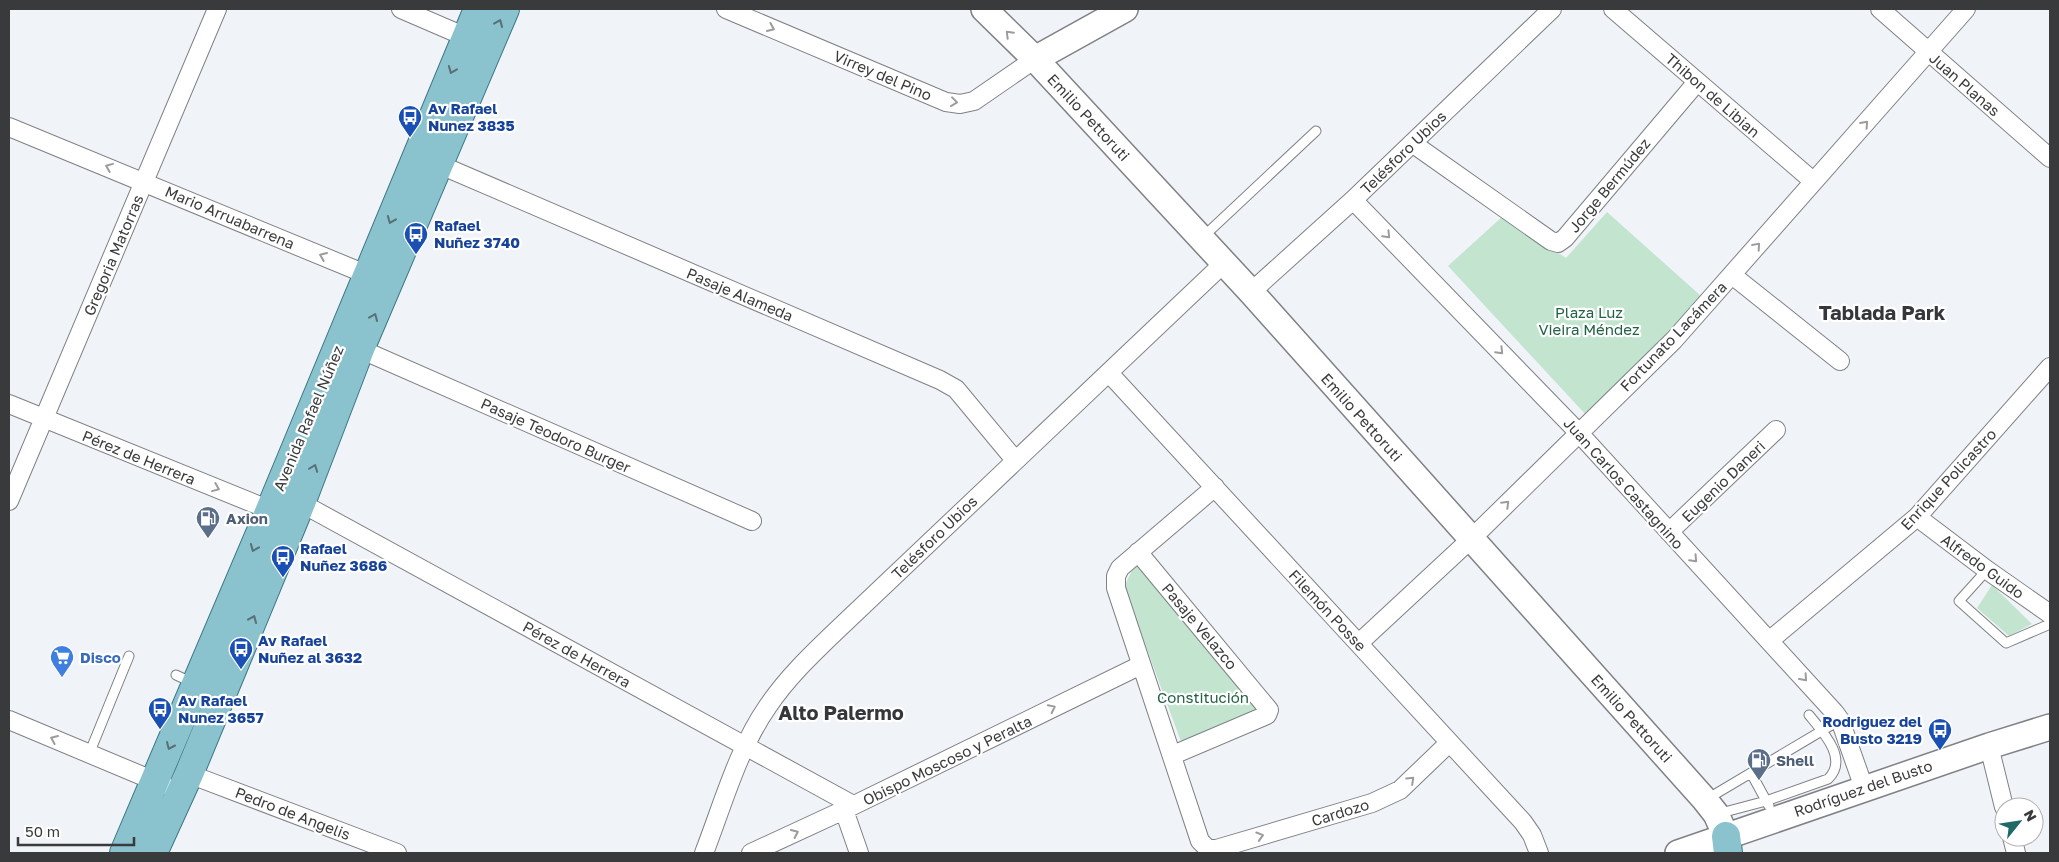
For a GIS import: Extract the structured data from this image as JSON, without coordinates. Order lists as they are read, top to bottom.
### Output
{
  "streets": {
    "main road": ["Emilio Pettoruti", "Avenida Rafael Núñez", "Rodríguez del Busto"],
    "street": [
      "Virrey del Pino",
      "Juan Planas",
      "Thibon de Libian",
      "Telésforo Ubios",
      "Jorge Bermúdez",
      "Mario Arruabarrena",
      "Gregoria Matorras",
      "Pasaje Alameda",
      "Fortunato Lacámera",
      "Pasaje Teodoro Burger",
      "Pérez de Herrera",
      "Enrique Policastro",
      "Eugenio Daneri",
      "Juan Carlos Castagnino",
      "Alfredo Guido",
      "Filemón Posse",
      "Pasaje Velazco",
      "Obispo Moscoso y Peralta",
      "Cardozo",
      "Pedro de Angelis"
    ]
  },
  "crossings": [
    ["Virrey del Pino", "Emilio Pettoruti"],
    ["Juan Planas", "Fortunato Lacámera"],
    ["Thibon de Libian", "Jorge Bermúdez"],
    ["Thibon de Libian", "Fortunato Lacámera"],
    ["Emilio Pettoruti", "Telésforo Ubios"],
    ["Emilio Pettoruti", "Fortunato Lacámera"],
    ["Emilio Pettoruti", "Rodríguez del Busto"],
    ["Telésforo Ubios", "Jorge Bermúdez"],
    ["Telésforo Ubios", "Pasaje Alameda"],
    ["Telésforo Ubios", "Pérez de Herrera"],
    ["Telésforo Ubios", "Juan Carlos Castagnino"],
    ["Telésforo Ubios", "Filemón Posse"],
    ["Mario Arruabarrena", "Gregoria Matorras"],
    ["Mario Arruabarrena", "Avenida Rafael Núñez"],
    ["Gregoria Matorras", "Pérez de Herrera"],
    ["Pasaje Alameda", "Avenida Rafael Núñez"],
    ["Fortunato Lacámera", "Juan Carlos Castagnino"],
    ["Fortunato Lacámera", "Filemón Posse"],
    ["Avenida Rafael Núñez", "Pasaje Teodoro Burger"],
    ["Avenida Rafael Núñez", "Pérez de Herrera"],
    ["Avenida Rafael Núñez", "Pedro de Angelis"],
    ["Pérez de Herrera", "Obispo Moscoso y Peralta"],
    ["Enrique Policastro", "Juan Carlos Castagnino"],
    ["Enrique Policastro", "Alfredo Guido"],
    ["Eugenio Daneri", "Juan Carlos Castagnino"],
    ["Juan Carlos Castagnino", "Rodríguez del Busto"],
    ["Filemón Posse", "Cardozo"],
    ["Pasaje Velazco", "Cardozo"]
  ],
  "one_way": [
    "Virrey del Pino",
    "Mario Arruabarrena",
    "Fortunato Lacámera",
    "Juan Carlos Castagnino",
    "Obispo Moscoso y Peralta"
  ],
  "districts": ["Tablada Park", "Alto Palermo"],
  "parks": ["Plaza Luz Vieira Méndez", "Constitución"],
  "places": {
    "bus stop": [
      "Av Rafael Nunez 3835",
      "Rafael Nuñez 3740",
      "Rafael Nuñez 3686",
      "Av Rafael Nuñez al 3632",
      "Av Rafael Nunez 3657",
      "Rodriguez del Busto 3219"
    ],
    "fuel station": ["Axion", "Shell"],
    "supermarket": ["Disco"]
  },
  "scale_bar": "50 m",
  "north": "top right"
}
